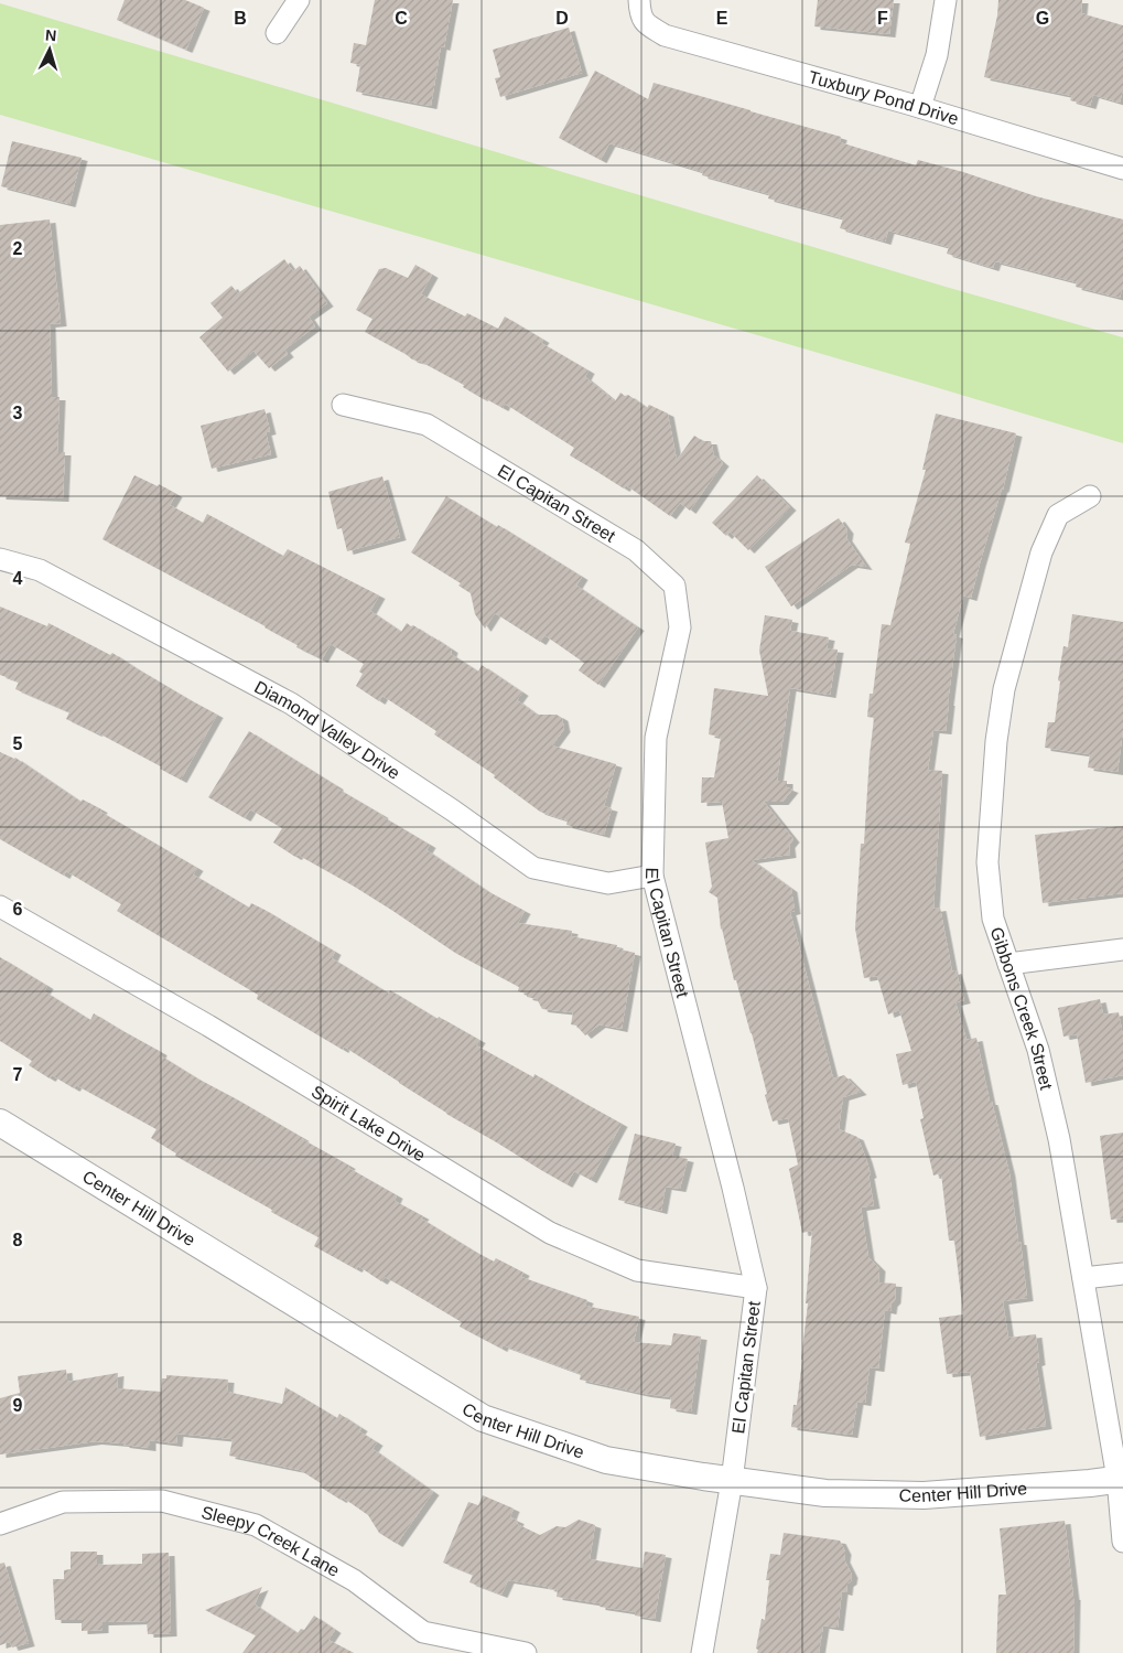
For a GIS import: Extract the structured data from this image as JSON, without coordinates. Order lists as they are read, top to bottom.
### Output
{
  "streets": {
    "street": [
      "Tuxbury Pond Drive",
      "El Capitan Street",
      "Diamond Valley Drive",
      "Gibbons Creek Street",
      "Spirit Lake Drive",
      "Center Hill Drive",
      "Sleepy Creek Lane"
    ]
  },
  "crossings": [
    ["El Capitan Street", "Diamond Valley Drive"],
    ["El Capitan Street", "Spirit Lake Drive"],
    ["El Capitan Street", "Center Hill Drive"],
    ["Gibbons Creek Street", "Center Hill Drive"]
  ],
  "north": "top",
  "grid": {
    "columns": [
      "B",
      "C",
      "D",
      "E",
      "F",
      "G"
    ],
    "rows": [
      "2",
      "3",
      "4",
      "5",
      "6",
      "7",
      "8",
      "9"
    ]
  }
}
